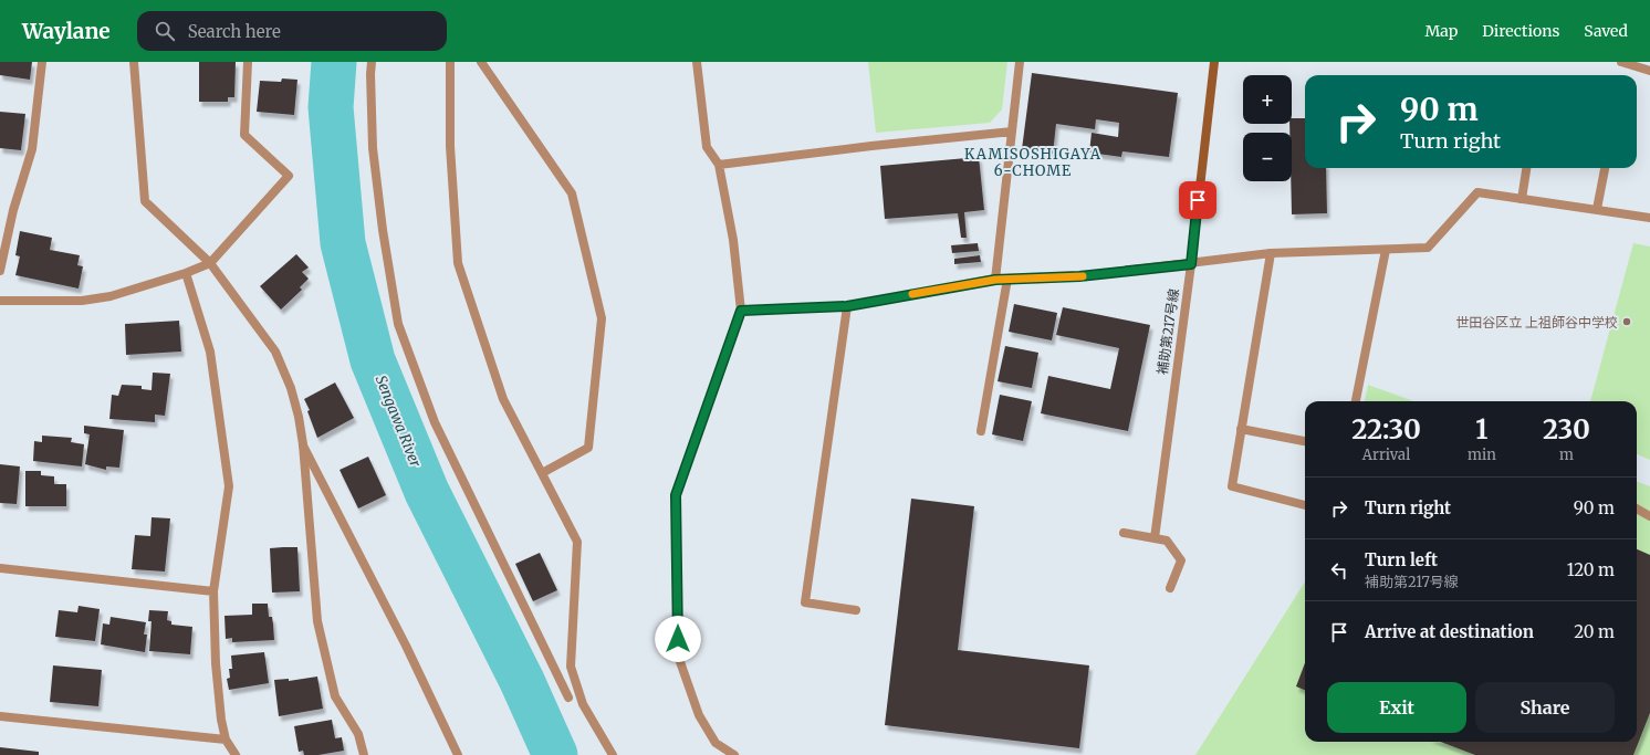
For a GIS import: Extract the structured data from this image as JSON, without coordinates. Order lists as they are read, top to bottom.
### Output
{
  "streets": {
    "street": ["補助第217号線"]
  },
  "districts": ["KAMISOSHIGAYA 6-CHOME"],
  "water": ["Sengawa River"],
  "places": ["世田谷区立 上祖師谷中学校"],
  "page": {
    "header": "Waylane",
    "search": "Search here",
    "nav": ["Map", "Directions", "Saved"],
    "map_buttons": ["+", "−"],
    "turn": ["90 m", "Turn right"],
    "eta": [
      "22:30",
      "Arrival",
      "1",
      "min",
      "230",
      "m"
    ],
    "list": [
      {
        "name": "Turn right",
        "value": "90 m"
      },
      {
        "name": "Turn left",
        "note": "補助第217号線",
        "value": "120 m"
      },
      {
        "name": "Arrive at destination",
        "value": "20 m"
      }
    ],
    "buttons": ["Exit", "Share"]
  }
}
